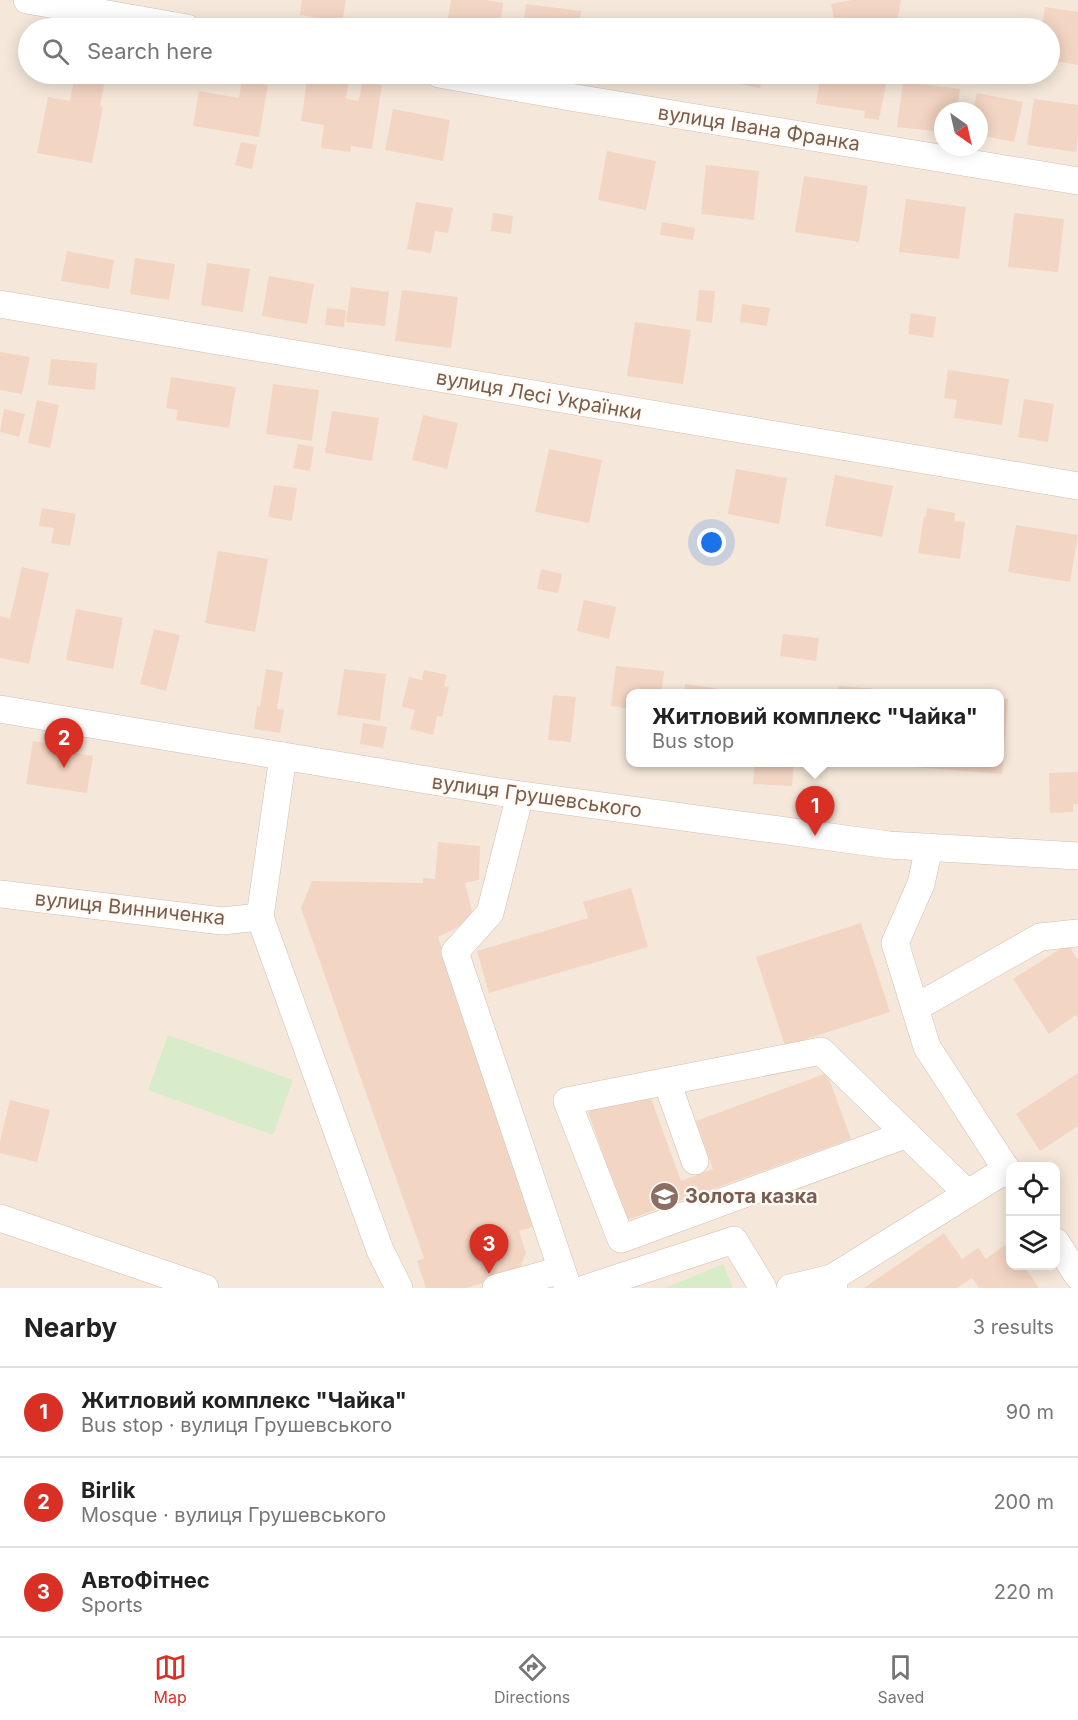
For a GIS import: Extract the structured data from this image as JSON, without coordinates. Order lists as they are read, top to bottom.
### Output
{
  "streets": {
    "street": [
      "вулиця Івана Франка",
      "вулиця Лесі Українки",
      "вулиця Грушевського",
      "вулиця Винниченка"
    ]
  },
  "places": {
    "school or university": ["Золота казка"]
  },
  "north": "bottom right",
  "page": {
    "search": "Search here",
    "popup": ["Житловий комплекс \"Чайка\"", "Bus stop"],
    "pins": ["2", "1", "3"],
    "heading": ["Nearby", "3 results"],
    "list": [
      {
        "mark": "1",
        "name": "Житловий комплекс \"Чайка\"",
        "note": "Bus stop · вулиця Грушевського",
        "value": "90 m"
      },
      {
        "mark": "2",
        "name": "Birlik",
        "note": "Mosque · вулиця Грушевського",
        "value": "200 m"
      },
      {
        "mark": "3",
        "name": "АвтоФітнес",
        "note": "Sports",
        "value": "220 m"
      }
    ],
    "nav": ["Map", "Directions", "Saved"]
  }
}
